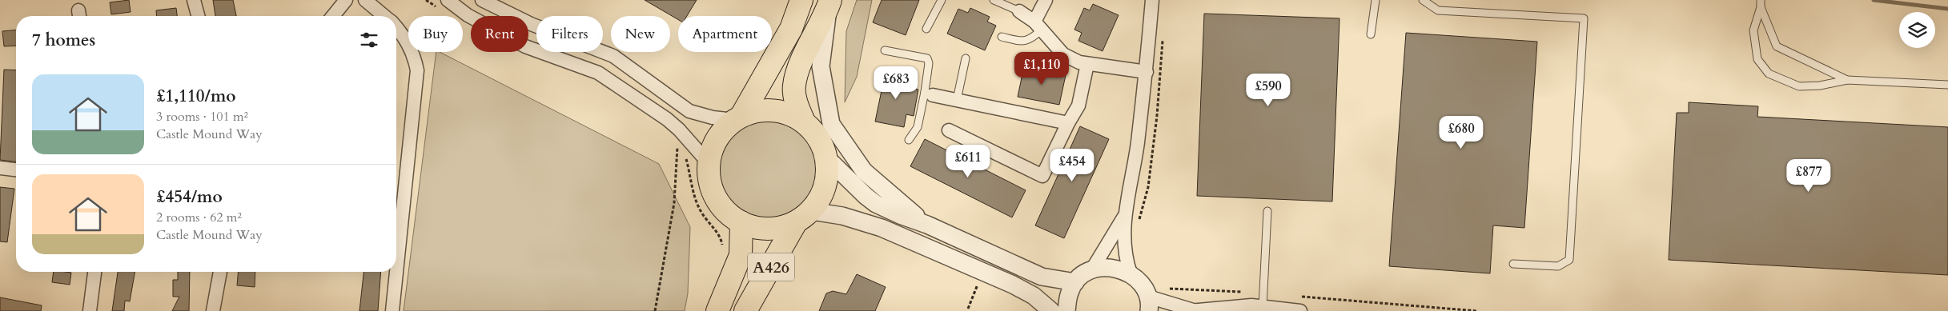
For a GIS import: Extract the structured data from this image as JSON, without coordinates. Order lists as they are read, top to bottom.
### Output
{
  "streets": {
    "highway": ["A426"]
  },
  "page": {
    "chip": [
      "Buy",
      "Rent",
      "Filters",
      "New",
      "Apartment"
    ],
    "heading": "7 homes",
    "price": [
      "£1,110",
      "£683",
      "£590",
      "£680",
      "£611",
      "£454",
      "£877"
    ],
    "list": [
      {
        "name": "£1,110/mo",
        "note": "3 rooms · 101 m² · Castle Mound Way"
      },
      {
        "name": "£454/mo",
        "note": "2 rooms · 62 m² · Castle Mound Way"
      }
    ]
  }
}
